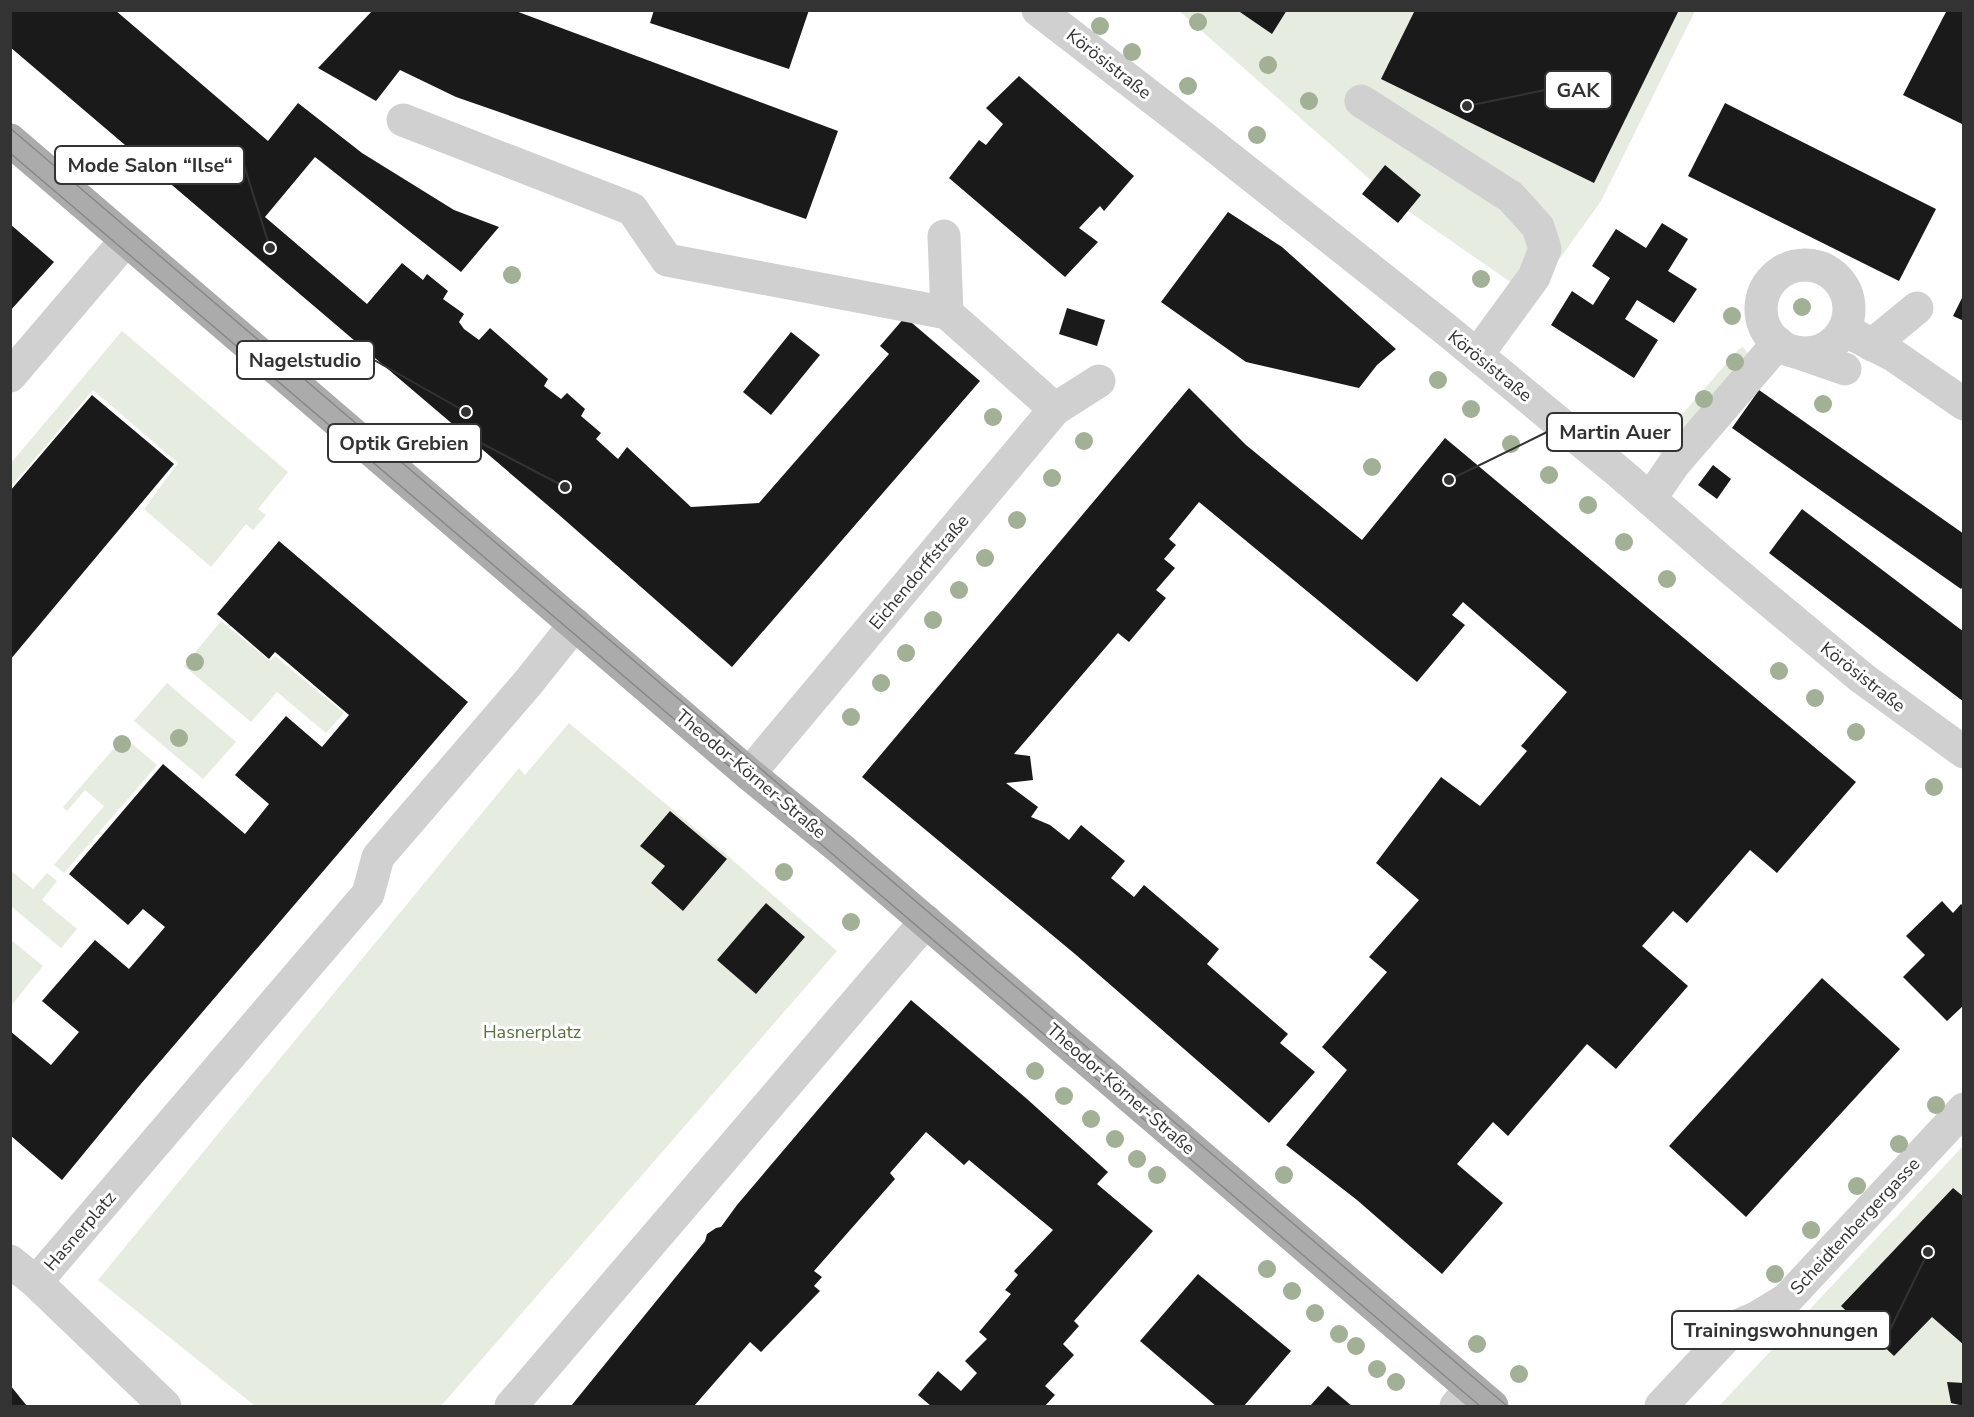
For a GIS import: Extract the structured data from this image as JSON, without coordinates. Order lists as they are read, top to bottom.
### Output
{
  "streets": {
    "main road": ["Theodor-Körner-Straße"],
    "street": [
      "Körösistraße",
      "Eichendorffstraße",
      "Scheidtenbergergasse",
      "Hasnerplatz"
    ]
  },
  "crossings": [
    ["Eichendorffstraße", "Theodor-Körner-Straße"],
    ["Theodor-Körner-Straße", "Hasnerplatz"]
  ],
  "parks": ["Hasnerplatz"],
  "places": [
    "GAK",
    "Mode Salon “Ilse“",
    "Nagelstudio",
    "Martin Auer",
    "Optik Grebien",
    "Trainingswohnungen"
  ]
}
